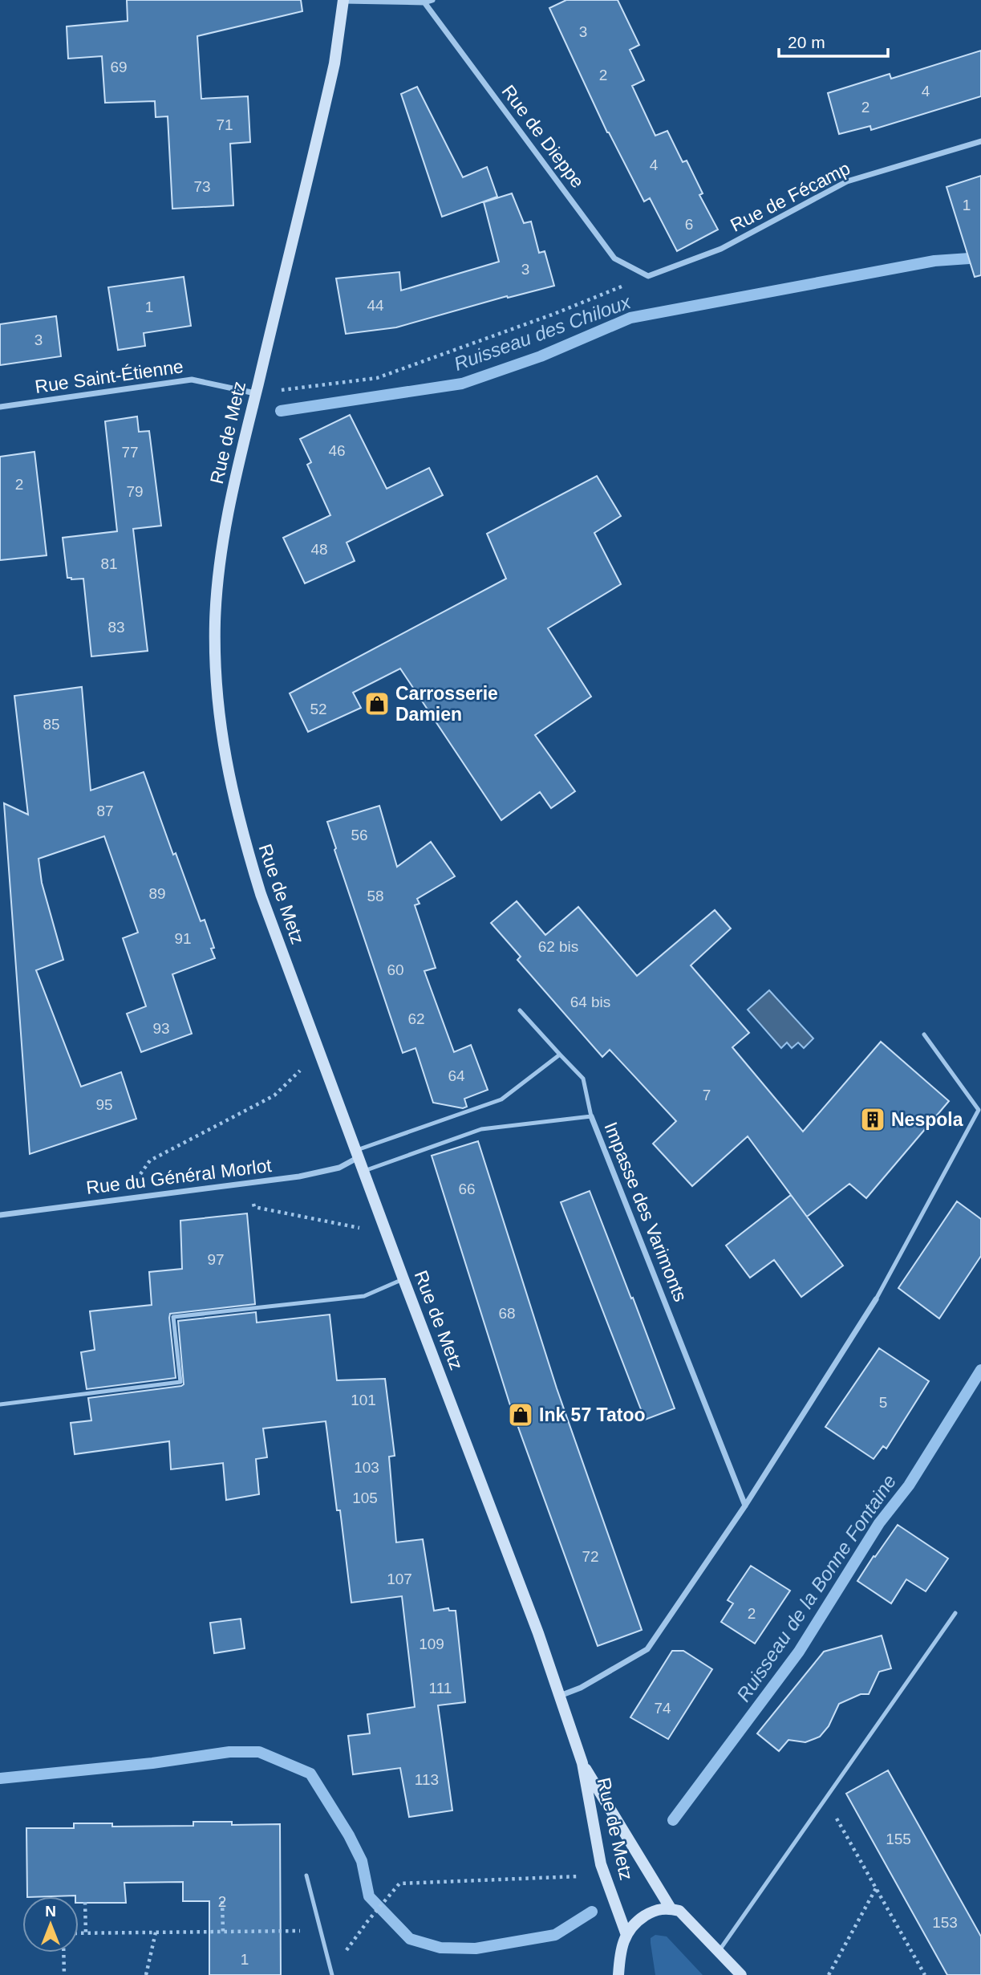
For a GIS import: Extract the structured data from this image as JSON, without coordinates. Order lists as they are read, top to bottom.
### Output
{
  "streets": {
    "street": [
      "Rue de Dieppe",
      "Rue de Fécamp",
      "Rue Saint-Étienne",
      "Rue de Metz",
      "Rue du Général Morlot",
      "Impasse des Varimonts"
    ]
  },
  "crossings": [
    ["Rue de Dieppe", "Rue de Fécamp"],
    ["Rue Saint-Étienne", "Rue de Metz"],
    ["Rue de Metz", "Rue du Général Morlot"],
    ["Rue de Metz", "Impasse des Varimonts"]
  ],
  "water": ["Ruisseau des Chiloux", "Ruisseau de la Bonne Fontaine"],
  "places": {
    "shop": ["Carrosserie Damien", "Ink 57 Tatoo"],
    "building": ["Nespola"]
  },
  "house_numbers": [
    "3",
    "69",
    "2",
    "4",
    "2",
    "71",
    "4",
    "73",
    "1",
    "6",
    "3",
    "44",
    "1",
    "3",
    "46",
    "77",
    "2",
    "79",
    "48",
    "81",
    "83",
    "52",
    "85",
    "87",
    "56",
    "89",
    "58",
    "91",
    "62 bis",
    "60",
    "64 bis",
    "62",
    "93",
    "64",
    "7",
    "95",
    "66",
    "97",
    "68",
    "101",
    "5",
    "103",
    "105",
    "72",
    "107",
    "2",
    "109",
    "111",
    "74",
    "113",
    "155",
    "2",
    "153",
    "1"
  ],
  "scale_bar": "20 m",
  "north": "top"
}
